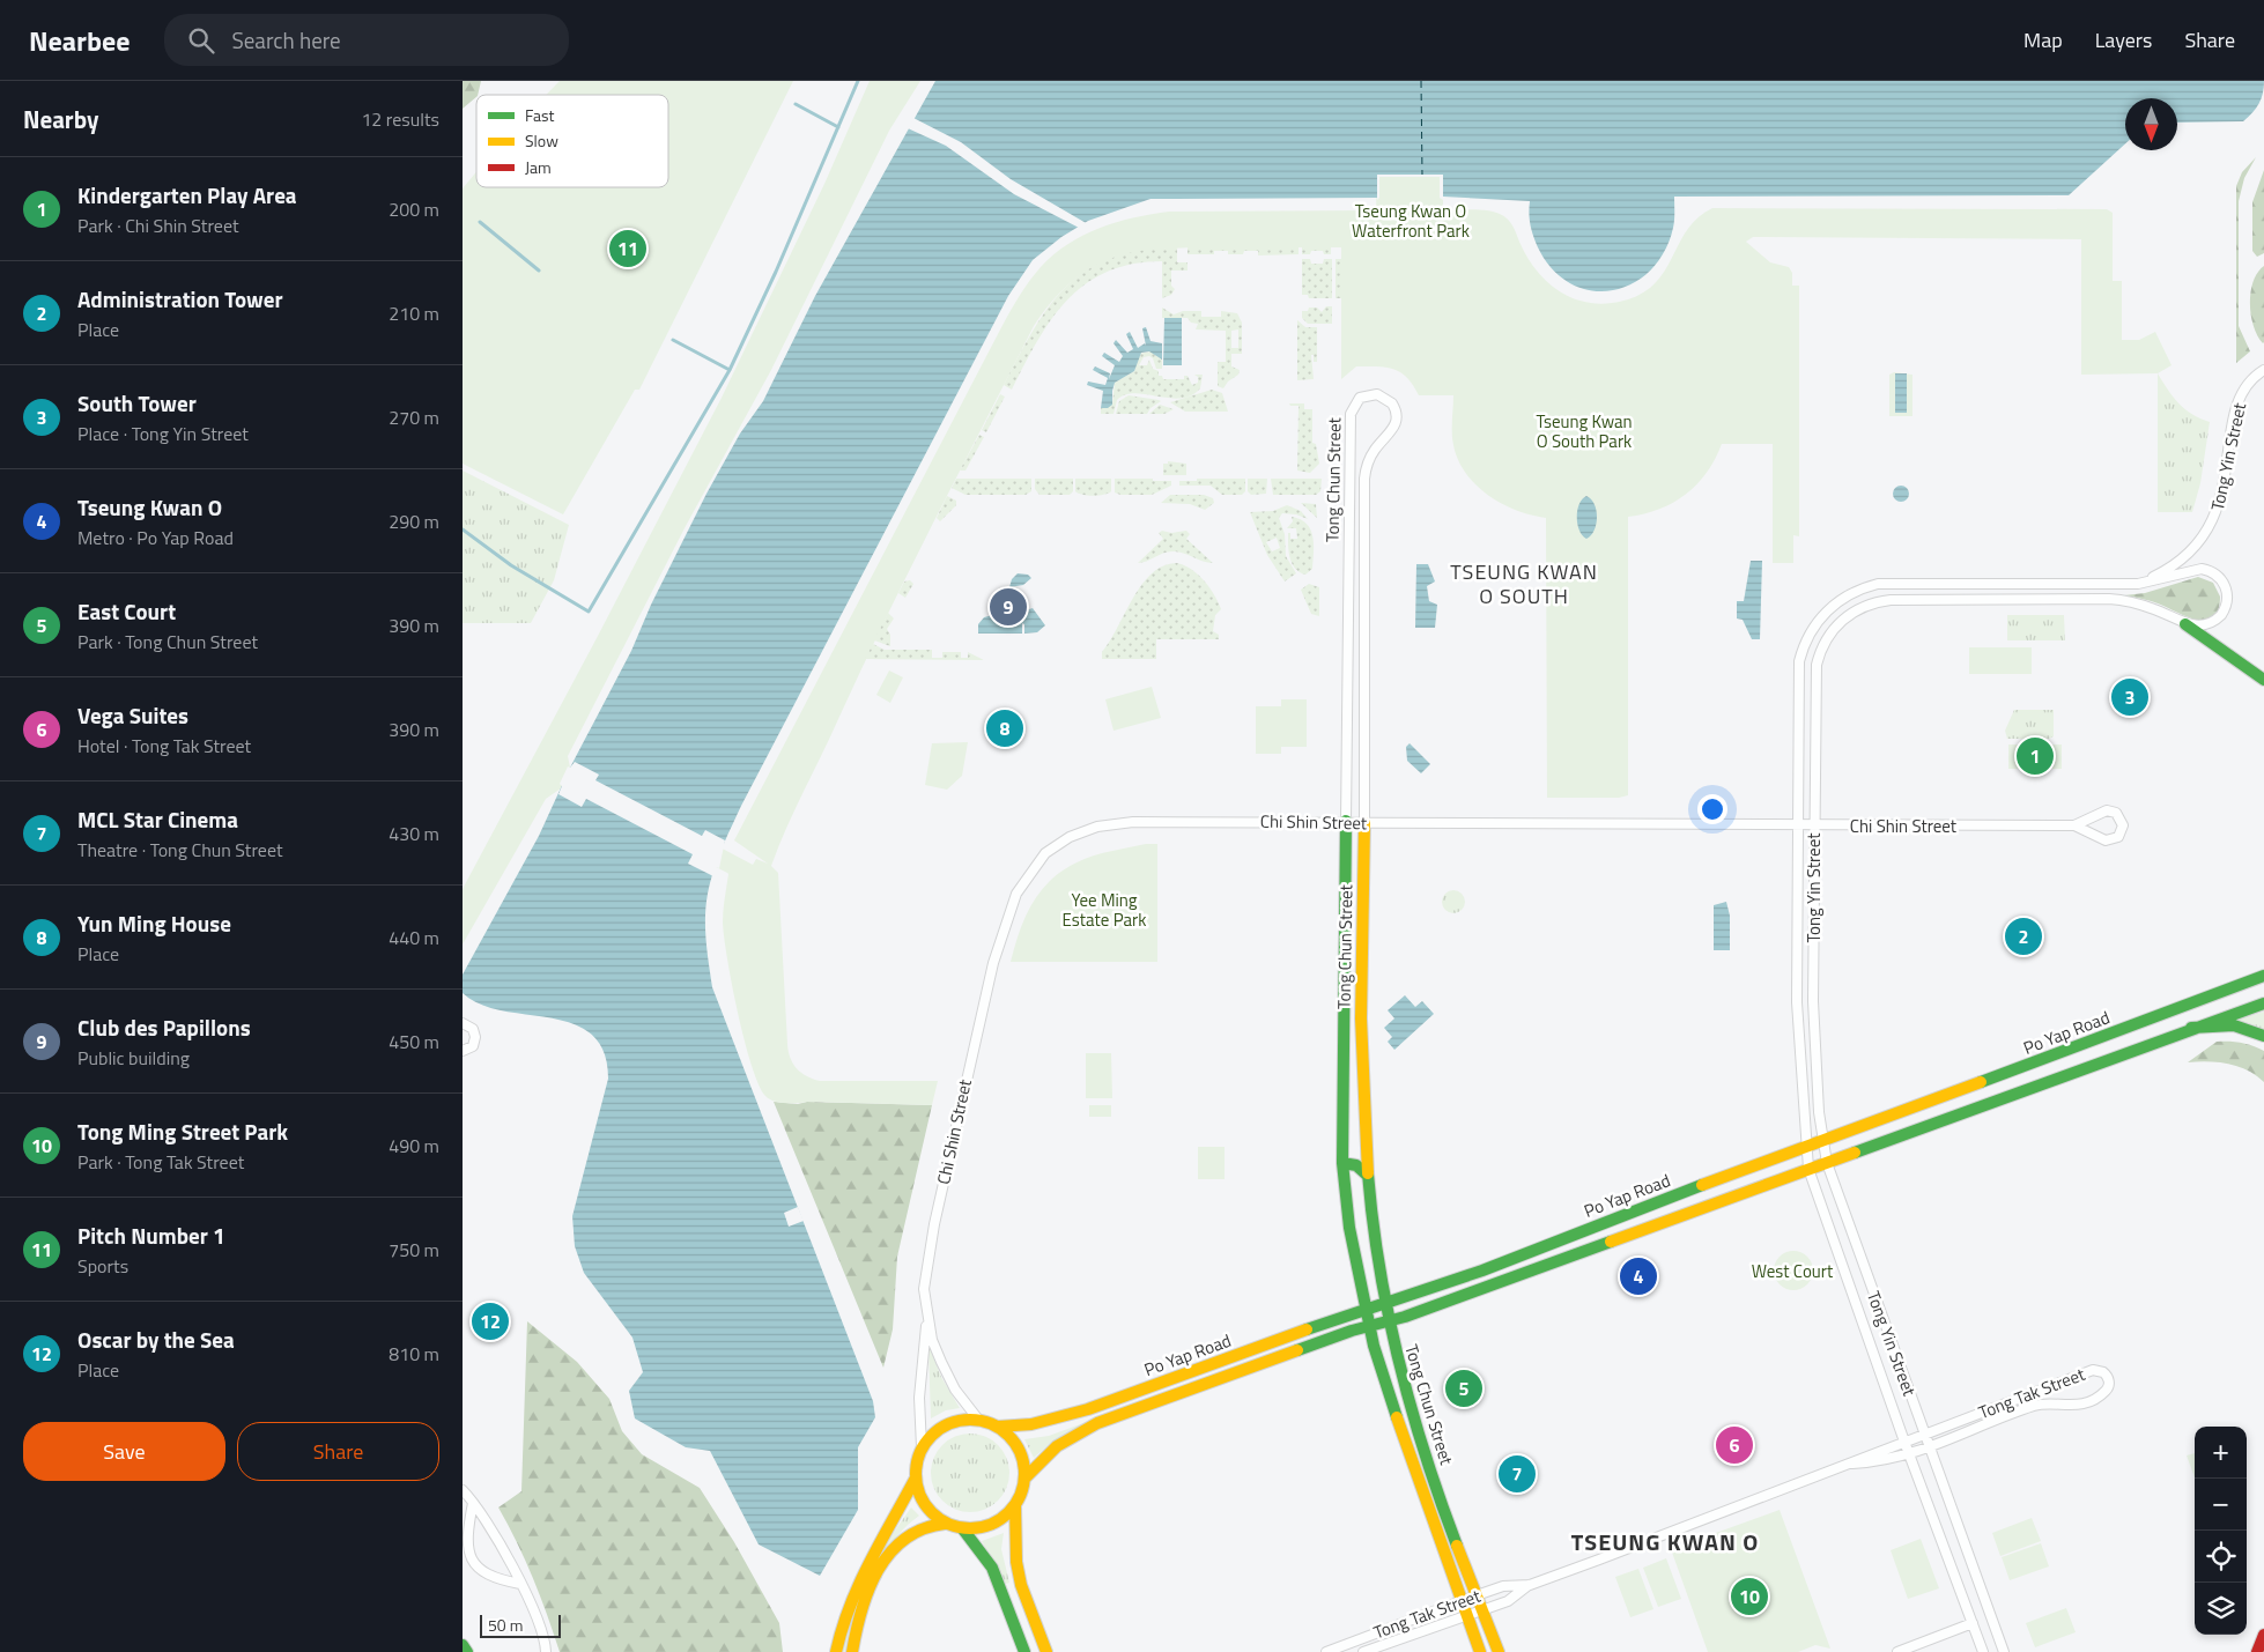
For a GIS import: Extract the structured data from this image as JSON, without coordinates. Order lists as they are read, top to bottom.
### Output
{
  "streets": {
    "main road": ["Tong Chun Street", "Po Yap Road"],
    "street": ["Tong Yin Street", "Chi Shin Street", "Tong Tak Street"]
  },
  "crossings": [
    ["Tong Yin Street", "Chi Shin Street"],
    ["Tong Yin Street", "Po Yap Road"],
    ["Tong Yin Street", "Tong Tak Street"],
    ["Tong Chun Street", "Chi Shin Street"],
    ["Tong Chun Street", "Po Yap Road"],
    ["Tong Chun Street", "Tong Tak Street"],
    ["Chi Shin Street", "Po Yap Road"]
  ],
  "districts": ["TSEUNG KWAN O SOUTH", "TSEUNG KWAN O"],
  "parks": [
    "Tseung Kwan O Waterfront Park",
    "Tseung Kwan O South Park",
    "Yee Ming Estate Park",
    "West Court"
  ],
  "legend": ["Fast", "Slow", "Jam"],
  "scale_bar": "50 m",
  "north": "bottom",
  "page": {
    "header": "Nearbee",
    "search": "Search here",
    "nav": ["Map", "Layers", "Share"],
    "heading": ["Nearby", "12 results"],
    "list": [
      {
        "mark": "1",
        "name": "Kindergarten Play Area",
        "note": "Park · Chi Shin Street",
        "value": "200 m"
      },
      {
        "mark": "2",
        "name": "Administration Tower",
        "note": "Place",
        "value": "210 m"
      },
      {
        "mark": "3",
        "name": "South Tower",
        "note": "Place · Tong Yin Street",
        "value": "270 m"
      },
      {
        "mark": "4",
        "name": "Tseung Kwan O",
        "note": "Metro · Po Yap Road",
        "value": "290 m"
      },
      {
        "mark": "5",
        "name": "East Court",
        "note": "Park · Tong Chun Street",
        "value": "390 m"
      },
      {
        "mark": "6",
        "name": "Vega Suites",
        "note": "Hotel · Tong Tak Street",
        "value": "390 m"
      },
      {
        "mark": "7",
        "name": "MCL Star Cinema",
        "note": "Theatre · Tong Chun Street",
        "value": "430 m"
      },
      {
        "mark": "8",
        "name": "Yun Ming House",
        "note": "Place",
        "value": "440 m"
      },
      {
        "mark": "9",
        "name": "Club des Papillons",
        "note": "Public building",
        "value": "450 m"
      },
      {
        "mark": "10",
        "name": "Tong Ming Street Park",
        "note": "Park · Tong Tak Street",
        "value": "490 m"
      },
      {
        "mark": "11",
        "name": "Pitch Number 1",
        "note": "Sports",
        "value": "750 m"
      },
      {
        "mark": "12",
        "name": "Oscar by the Sea",
        "note": "Place",
        "value": "810 m"
      }
    ],
    "pins": [
      "11",
      "9",
      "3",
      "8",
      "1",
      "2",
      "4",
      "12",
      "5",
      "6",
      "7",
      "10"
    ],
    "buttons": ["Save", "Share"],
    "map_buttons": ["+", "−"],
    "scale": "50 m"
  }
}
